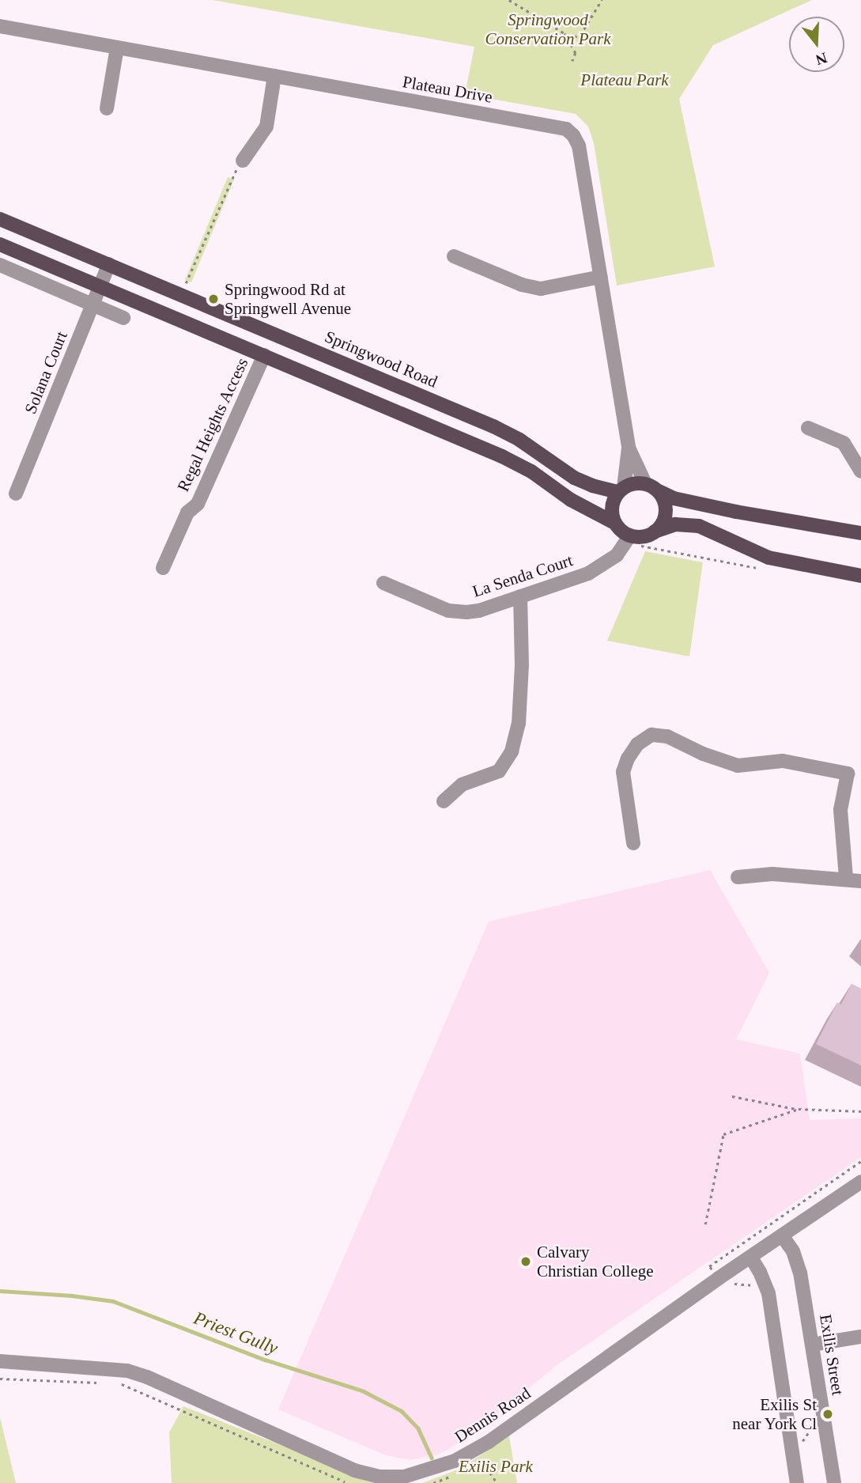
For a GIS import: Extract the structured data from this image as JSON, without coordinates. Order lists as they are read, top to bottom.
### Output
{
  "streets": {
    "main road": ["Springwood Road"],
    "street": [
      "Plateau Drive",
      "Solana Court",
      "Regal Heights Access",
      "La Senda Court",
      "Exilis Street",
      "Dennis Road"
    ]
  },
  "crossings": [
    ["Plateau Drive", "Springwood Road"],
    ["Plateau Drive", "La Senda Court"],
    ["Springwood Road", "Solana Court"],
    ["Springwood Road", "La Senda Court"],
    ["Exilis Street", "Dennis Road"]
  ],
  "water": ["Priest Gully"],
  "parks": ["Springwood Conservation Park", "Plateau Park", "Exilis Park"],
  "places": ["Springwood Rd at Springwell Avenue", "Calvary Christian College", "Exilis St near York Cl"],
  "north": "bottom"
}
